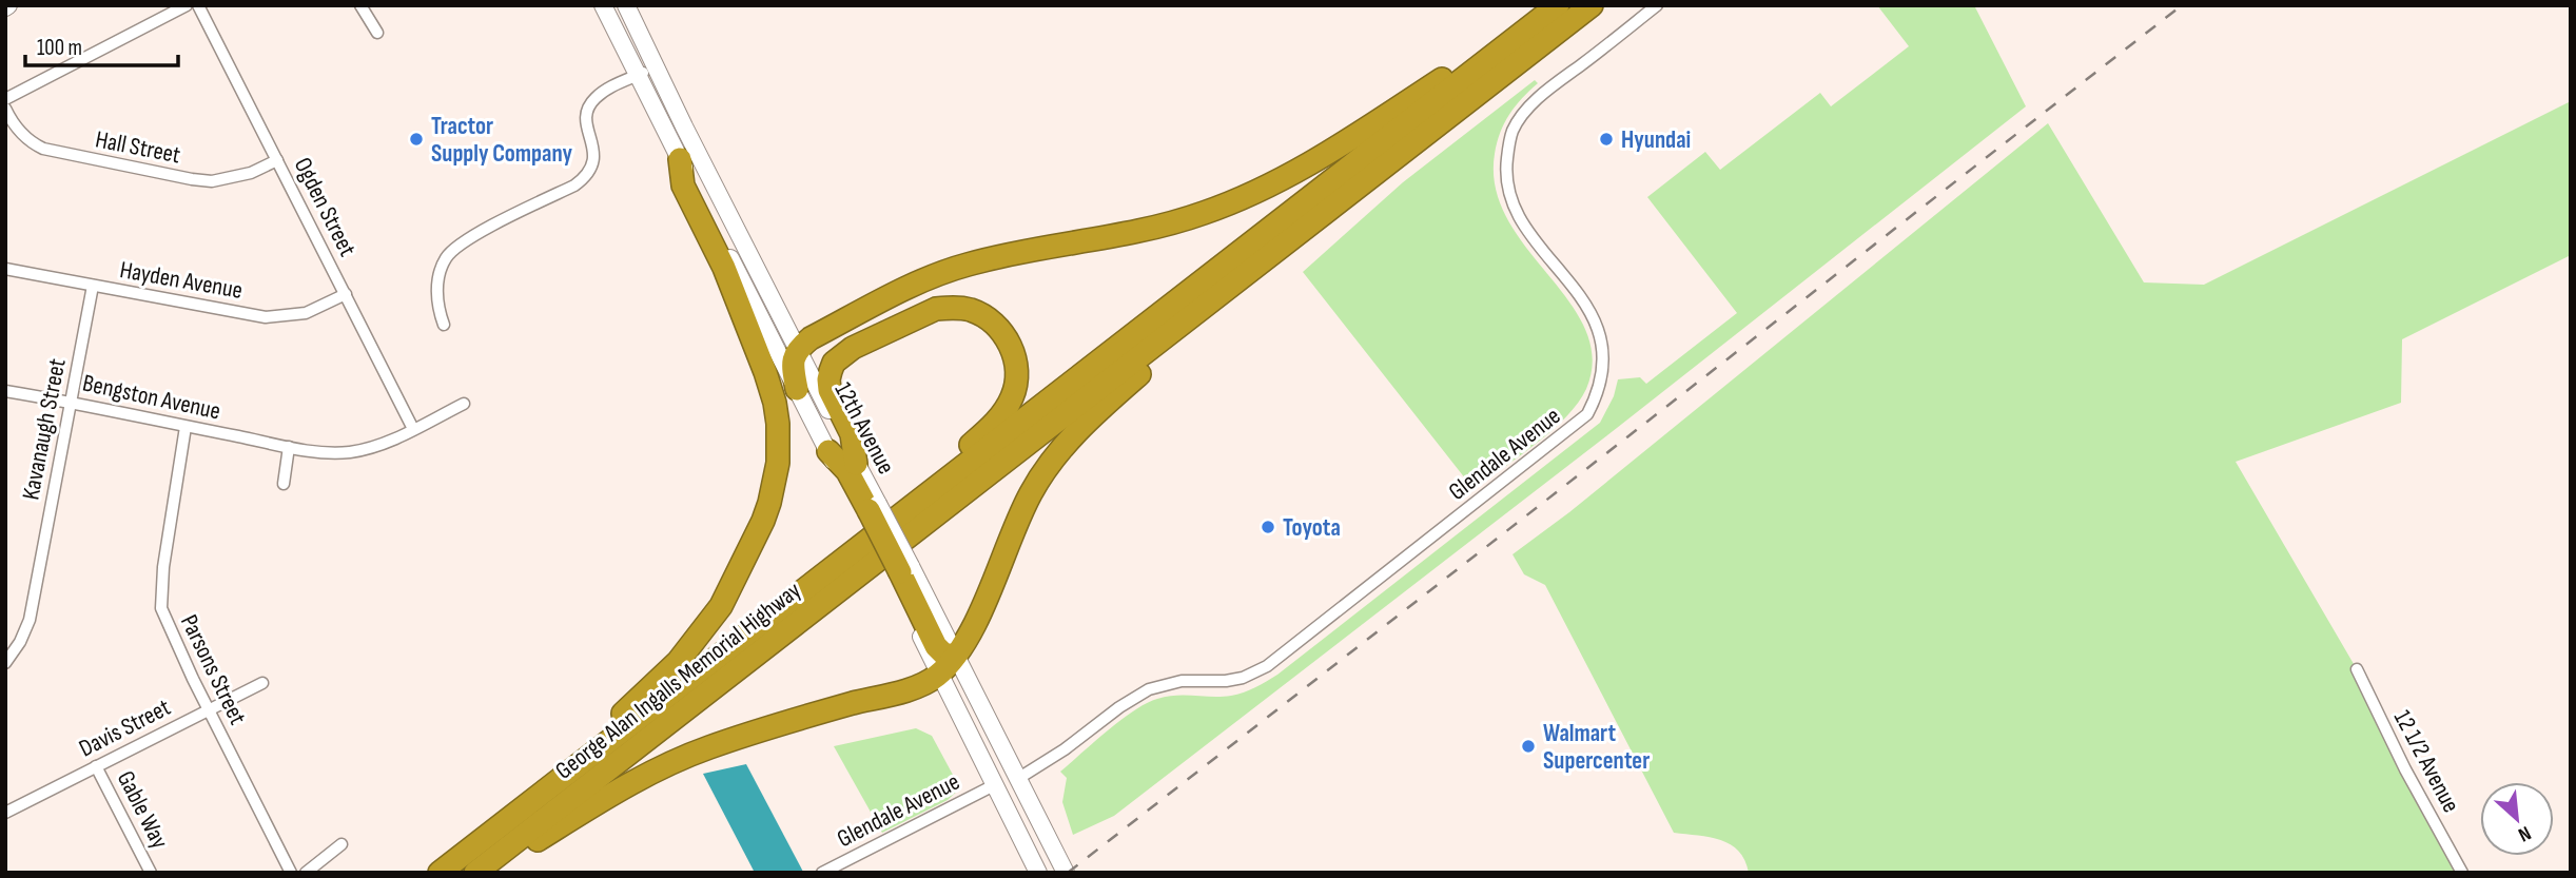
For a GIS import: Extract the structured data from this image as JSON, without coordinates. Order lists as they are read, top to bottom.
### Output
{
  "streets": {
    "highway": ["George Alan Ingalls Memorial Highway"],
    "main road": ["12th Avenue"],
    "street": [
      "Hall Street",
      "Ogden Street",
      "Hayden Avenue",
      "Bengston Avenue",
      "Kavanaugh Street",
      "Glendale Avenue",
      "Parsons Street",
      "Davis Street",
      "12 1/2 Avenue",
      "Gable Way"
    ]
  },
  "crossings": [
    ["Hall Street", "Ogden Street"],
    ["Ogden Street", "Hayden Avenue"],
    ["Ogden Street", "Bengston Avenue"],
    ["Hayden Avenue", "Kavanaugh Street"],
    ["Bengston Avenue", "Kavanaugh Street"],
    ["Bengston Avenue", "Parsons Street"],
    ["Parsons Street", "Davis Street"],
    ["Davis Street", "Gable Way"]
  ],
  "places": [
    "Tractor Supply Company",
    "Hyundai",
    "Toyota",
    "Walmart Supercenter"
  ],
  "scale_bar": "100 m",
  "north": "bottom right"
}
